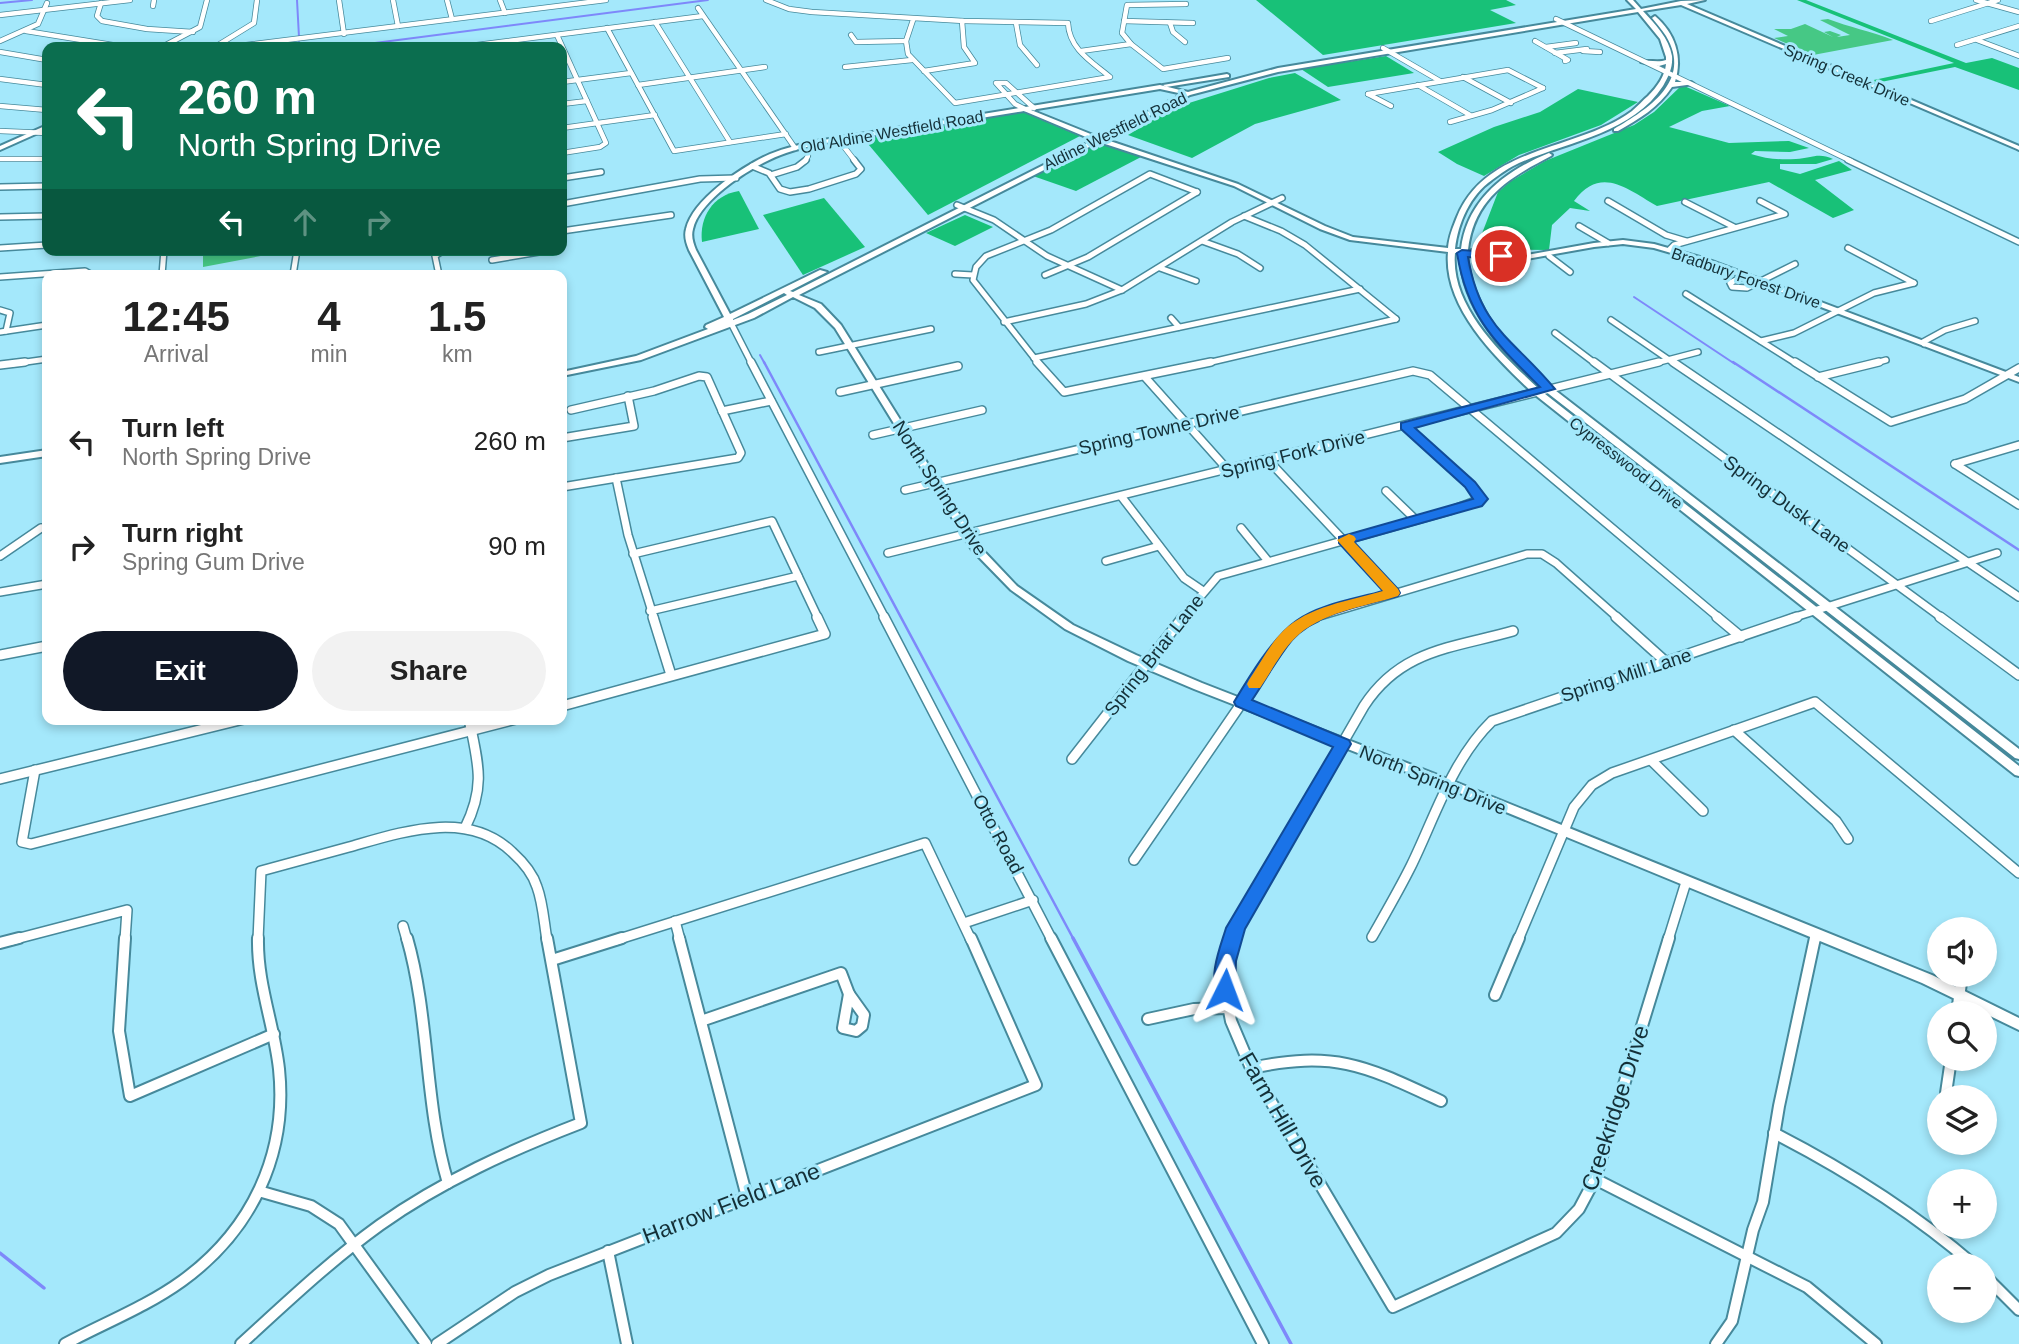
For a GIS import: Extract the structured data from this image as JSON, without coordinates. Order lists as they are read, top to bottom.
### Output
{
  "streets": {
    "main road": [
      "Spring Creek Drive",
      "Aldine Westfield Road",
      "Old Aldine Westfield Road",
      "Bradbury Forest Drive",
      "Cypresswood Drive",
      "North Spring Drive"
    ],
    "street": [
      "Spring Towne Drive",
      "Spring Fork Drive",
      "Spring Dusk Lane",
      "Spring Briar Lane",
      "Spring Mill Lane",
      "Otto Road",
      "Creekridge Drive",
      "Farm Hill Drive",
      "Harrow Field Lane"
    ]
  },
  "crossings": [
    ["Spring Creek Drive", "Aldine Westfield Road"],
    ["Aldine Westfield Road", "Old Aldine Westfield Road"],
    ["Aldine Westfield Road", "Cypresswood Drive"],
    ["Aldine Westfield Road", "North Spring Drive"],
    ["Aldine Westfield Road", "Otto Road"],
    ["Old Aldine Westfield Road", "Otto Road"],
    ["Bradbury Forest Drive", "Cypresswood Drive"],
    ["Spring Towne Drive", "Spring Fork Drive"],
    ["Spring Towne Drive", "North Spring Drive"],
    ["Spring Fork Drive", "Cypresswood Drive"],
    ["Spring Fork Drive", "North Spring Drive"],
    ["Spring Fork Drive", "Spring Dusk Lane"],
    ["Spring Fork Drive", "Spring Briar Lane"],
    ["Cypresswood Drive", "Spring Mill Lane"],
    ["North Spring Drive", "Spring Briar Lane"],
    ["North Spring Drive", "Spring Mill Lane"],
    ["North Spring Drive", "Creekridge Drive"],
    ["North Spring Drive", "Farm Hill Drive"],
    ["Spring Dusk Lane", "Spring Mill Lane"],
    ["Creekridge Drive", "Farm Hill Drive"]
  ],
  "page": {
    "turn": ["260 m", "North Spring Drive"],
    "eta": [
      "12:45",
      "Arrival",
      "4",
      "min",
      "1.5",
      "km"
    ],
    "list": [
      {
        "name": "Turn left",
        "note": "North Spring Drive",
        "value": "260 m"
      },
      {
        "name": "Turn right",
        "note": "Spring Gum Drive",
        "value": "90 m"
      }
    ],
    "buttons": ["Exit", "Share"],
    "map_buttons": ["+", "−"]
  }
}
